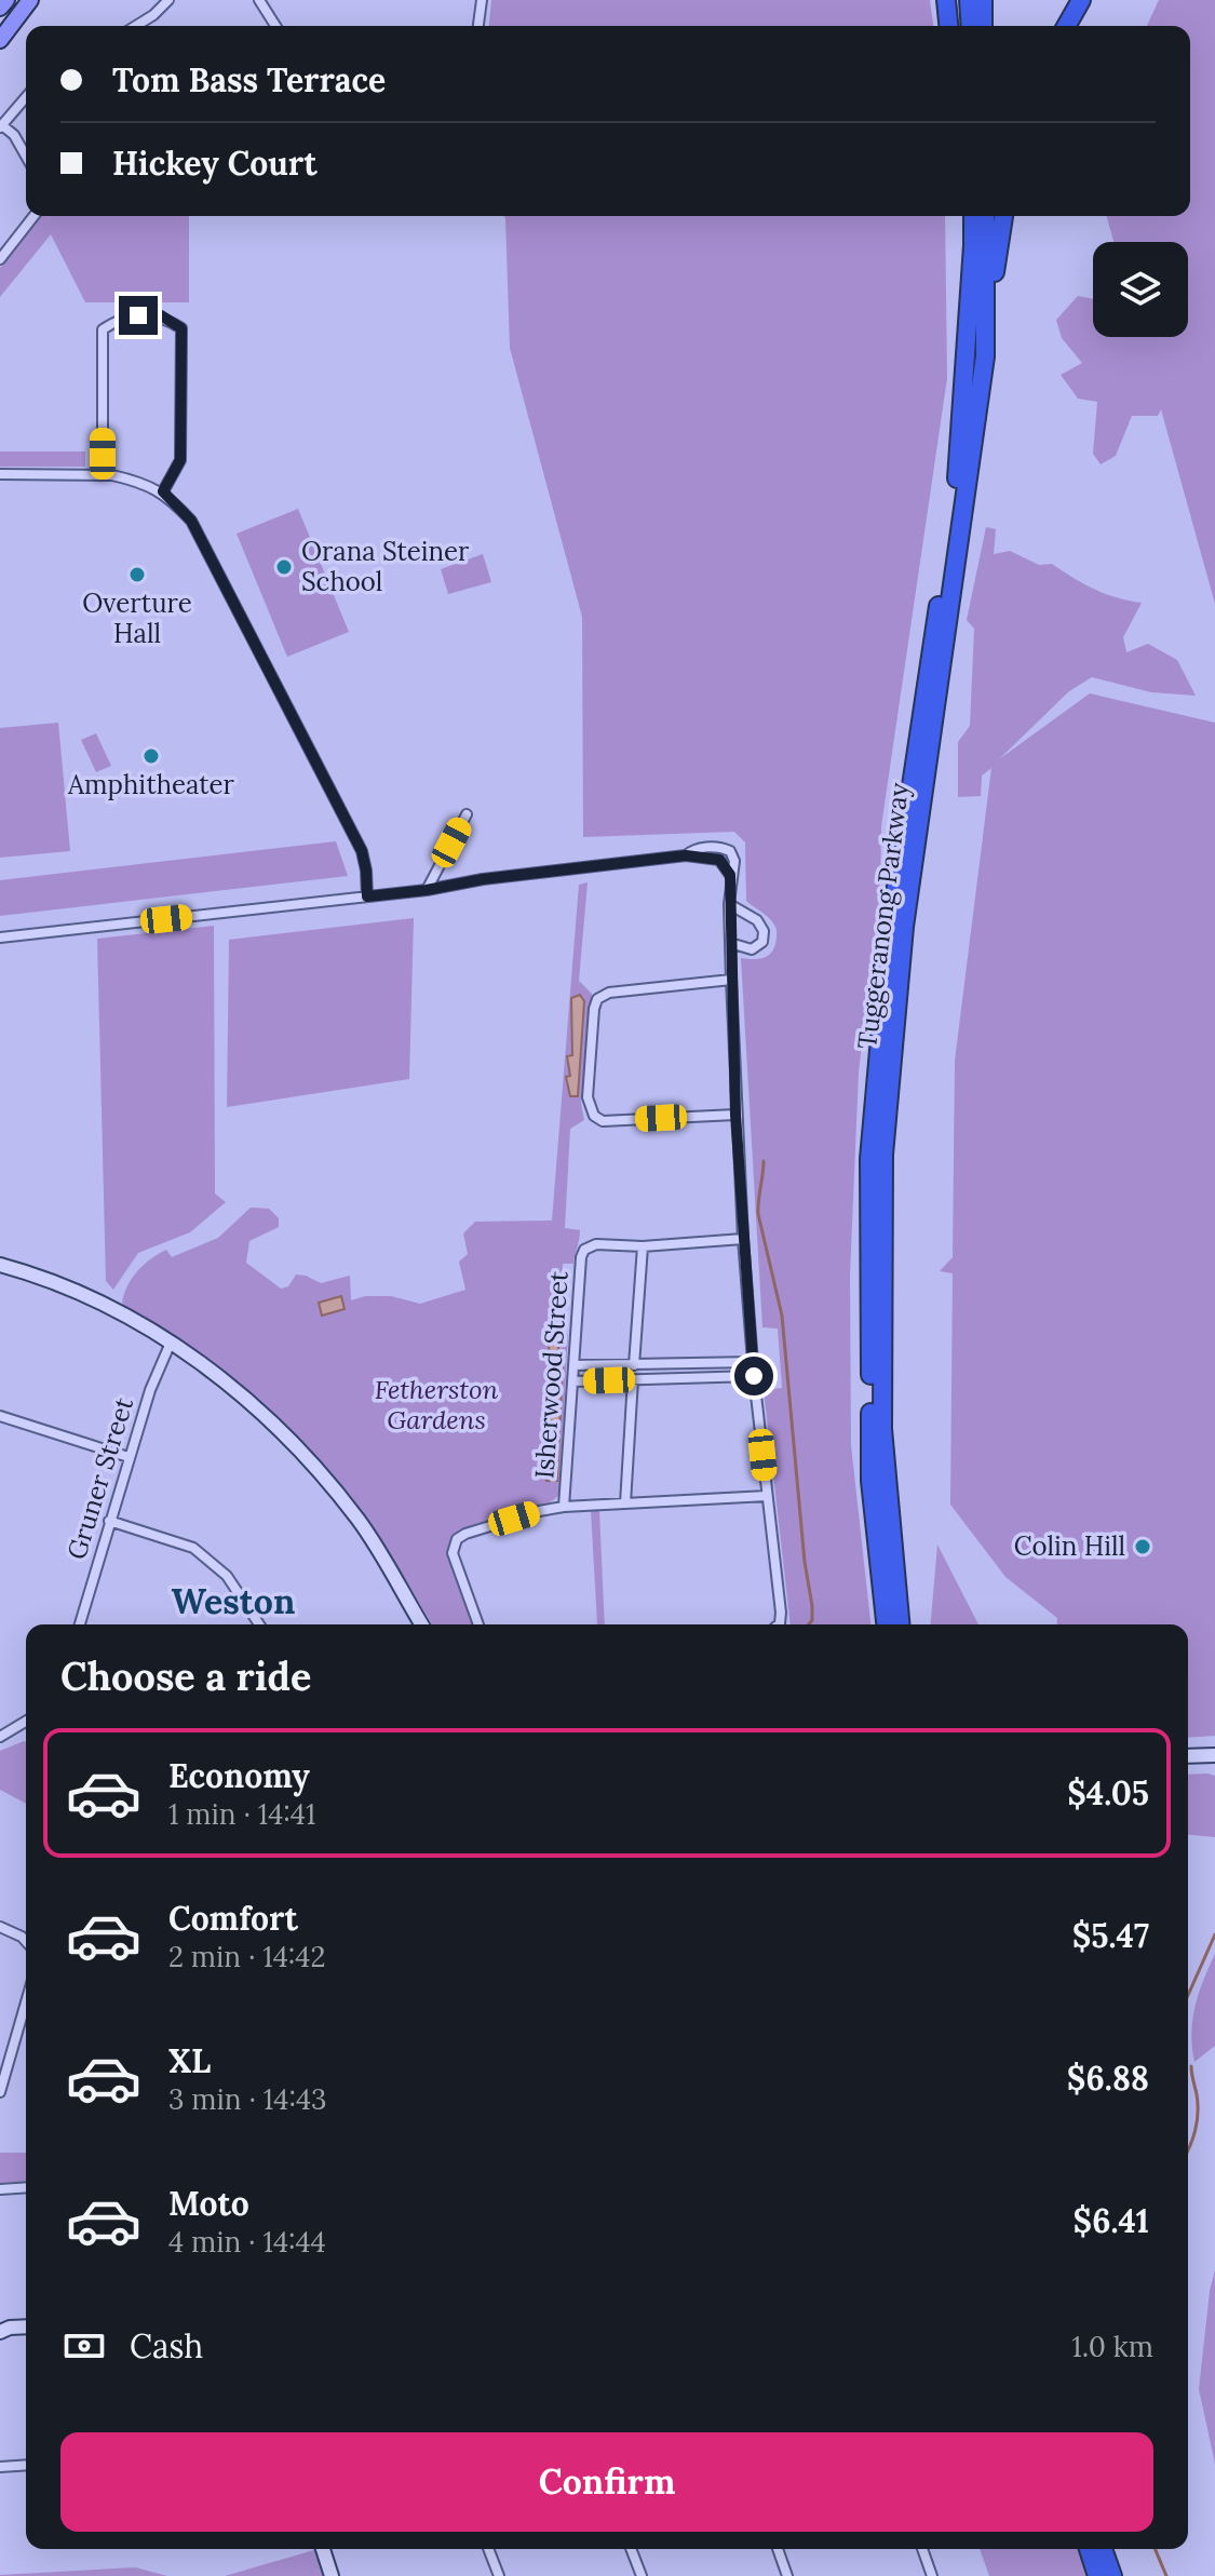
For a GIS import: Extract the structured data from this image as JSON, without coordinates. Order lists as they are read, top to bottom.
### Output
{
  "streets": {
    "highway": ["Tuggeranong Parkway"],
    "street": ["Isherwood Street", "Gruner Street"]
  },
  "districts": ["Weston"],
  "parks": ["Fetherston Gardens"],
  "places": [
    "Orana Steiner School",
    "Overture Hall",
    "Amphitheater",
    "Colin Hill"
  ],
  "page": {
    "banner": ["Tom Bass Terrace", "Hickey Court"],
    "heading": "Choose a ride",
    "list": [
      {
        "name": "Economy",
        "note": "1 min · 14:41",
        "value": "$4.05"
      },
      {
        "name": "Comfort",
        "note": "2 min · 14:42",
        "value": "$5.47"
      },
      {
        "name": "XL",
        "note": "3 min · 14:43",
        "value": "$6.88"
      },
      {
        "name": "Moto",
        "note": "4 min · 14:44",
        "value": "$6.41"
      }
    ],
    "pay": ["Cash", "1.0 km"],
    "buttons": "Confirm"
  }
}
